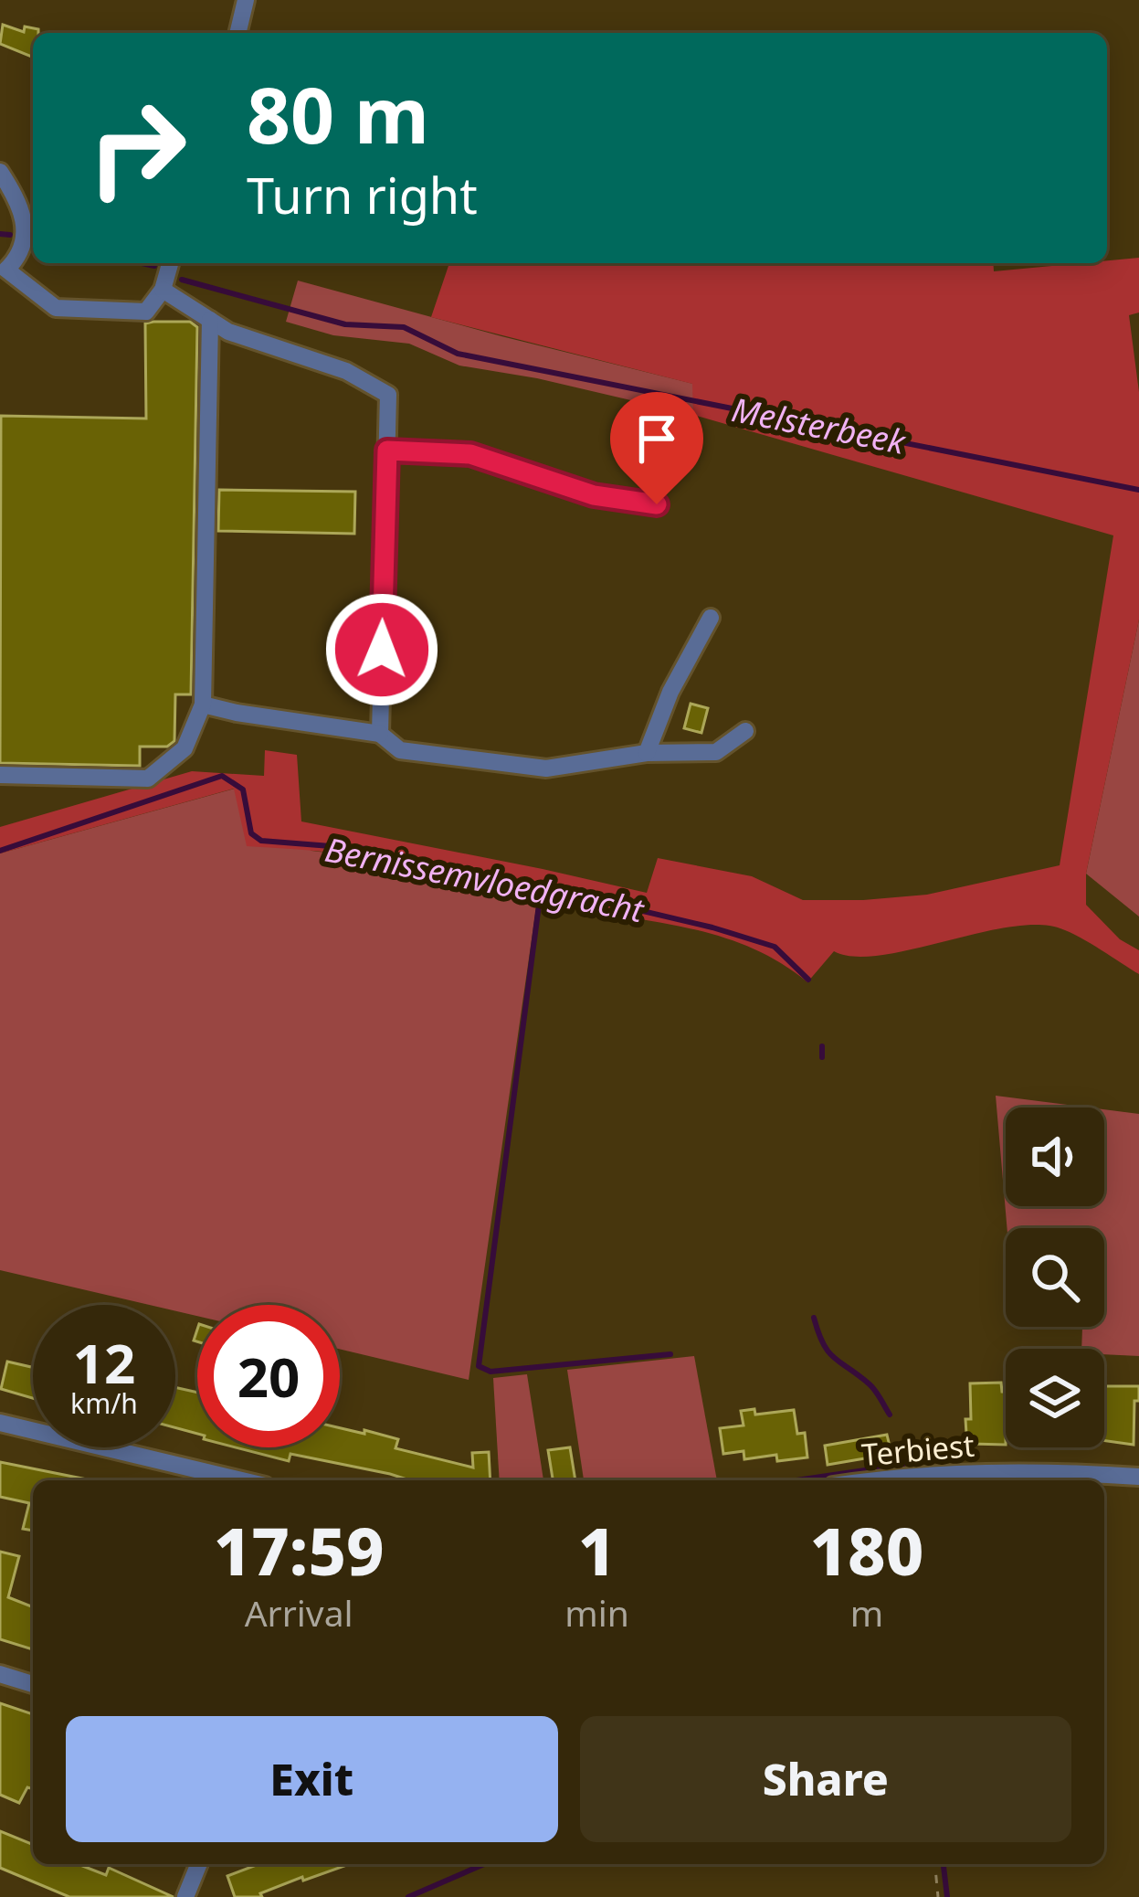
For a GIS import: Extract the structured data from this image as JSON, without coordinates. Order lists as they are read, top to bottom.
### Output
{
  "streets": {
    "street": ["Terbiest"]
  },
  "water": ["Melsterbeek", "Bernissemvloedgracht"],
  "page": {
    "turn": ["80 m", "Turn right"],
    "speed": "12 km/h",
    "limit": "20",
    "eta": [
      "17:59",
      "Arrival",
      "1",
      "min",
      "180",
      "m"
    ],
    "buttons": ["Exit", "Share"]
  }
}
